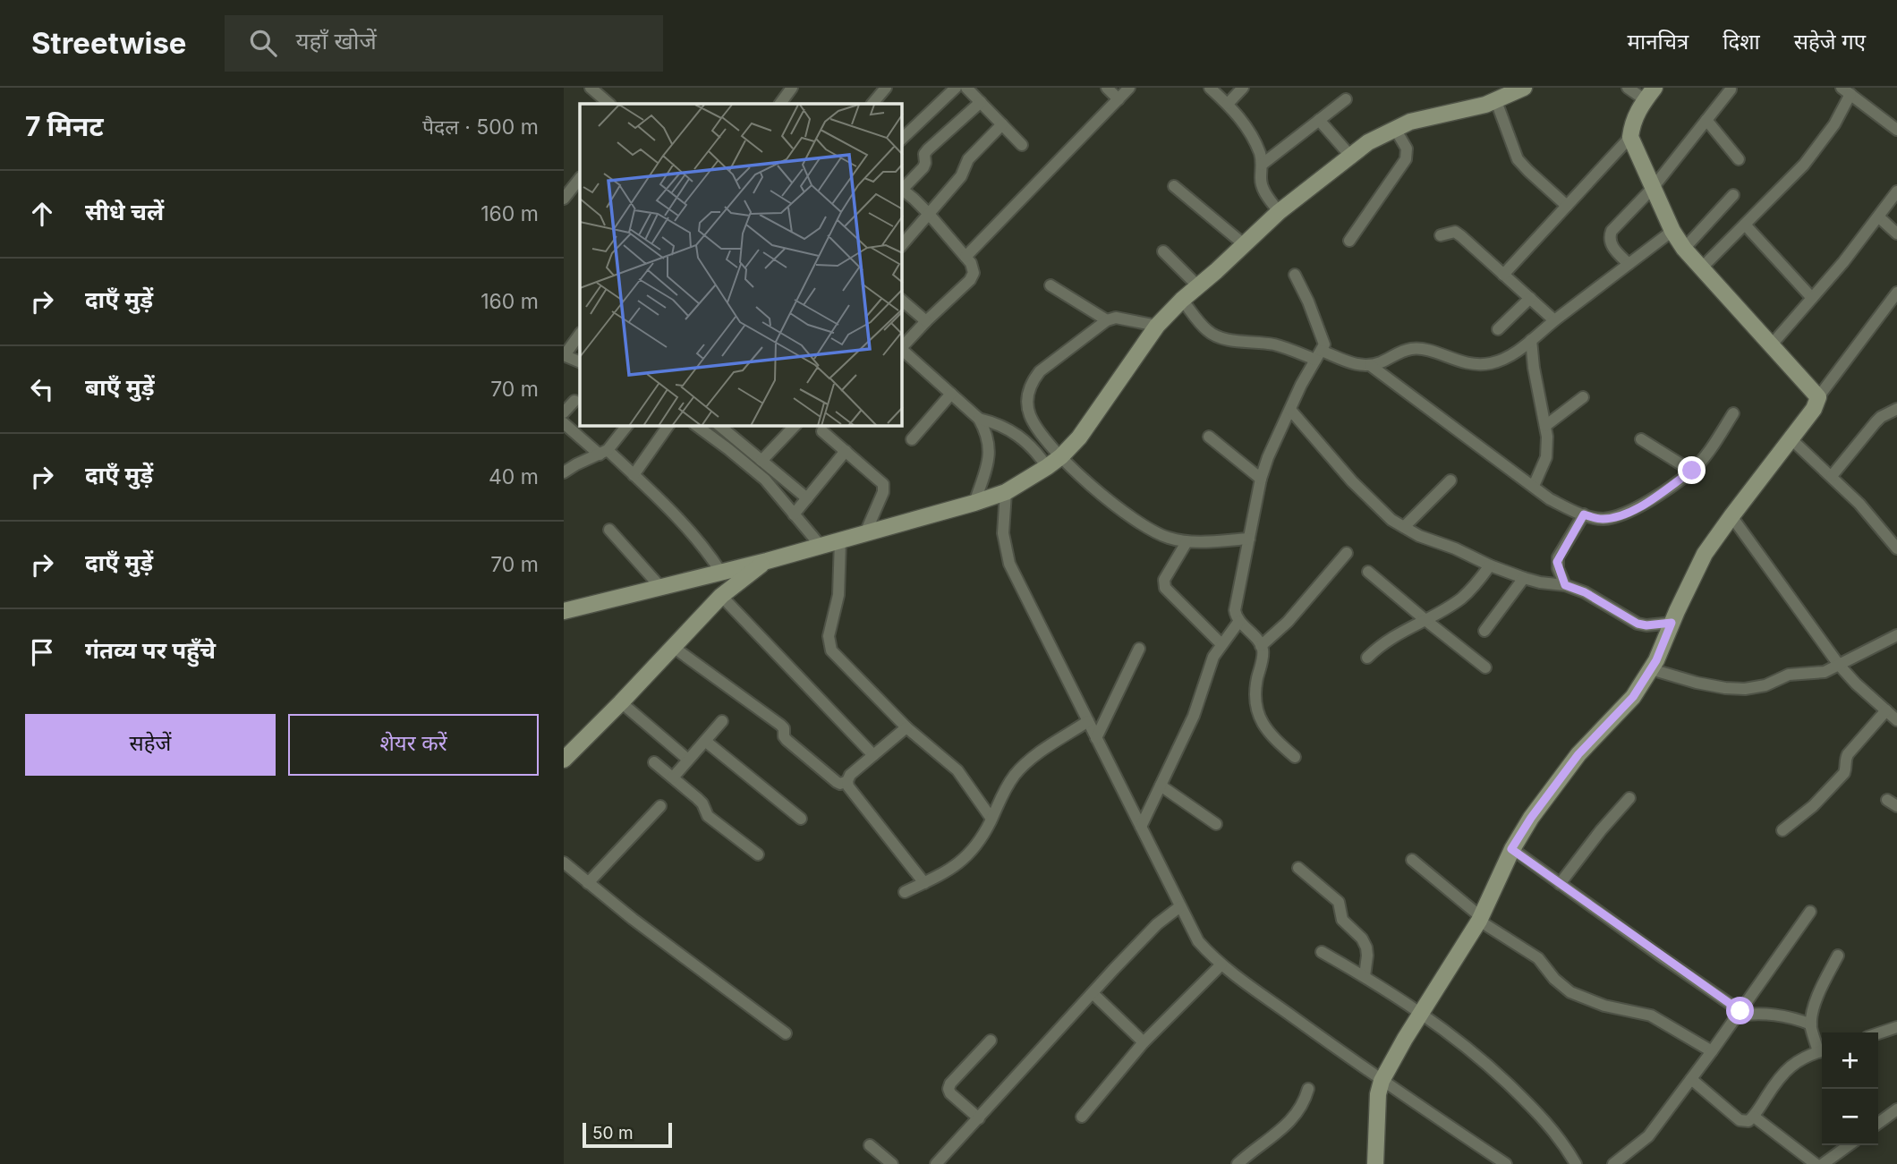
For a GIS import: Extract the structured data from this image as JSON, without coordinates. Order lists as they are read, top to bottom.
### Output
{
  "scale_bar": "50 m",
  "page": {
    "header": "Streetwise",
    "search": "यहाँ खोजें",
    "nav": ["मानचित्र", "दिशा", "सहेजे गए"],
    "heading": ["7 मिनट", "पैदल · 500 m"],
    "list": [
      ["सीधे चलें", "160 m"],
      ["दाएँ मुड़ें", "160 m"],
      ["बाएँ मुड़ें", "70 m"],
      ["दाएँ मुड़ें", "40 m"],
      ["दाएँ मुड़ें", "70 m"],
      "गंतव्य पर पहुँचे"
    ],
    "buttons": ["सहेजें", "शेयर करें"],
    "map_buttons": ["+", "−"],
    "scale": "50 m"
  }
}
